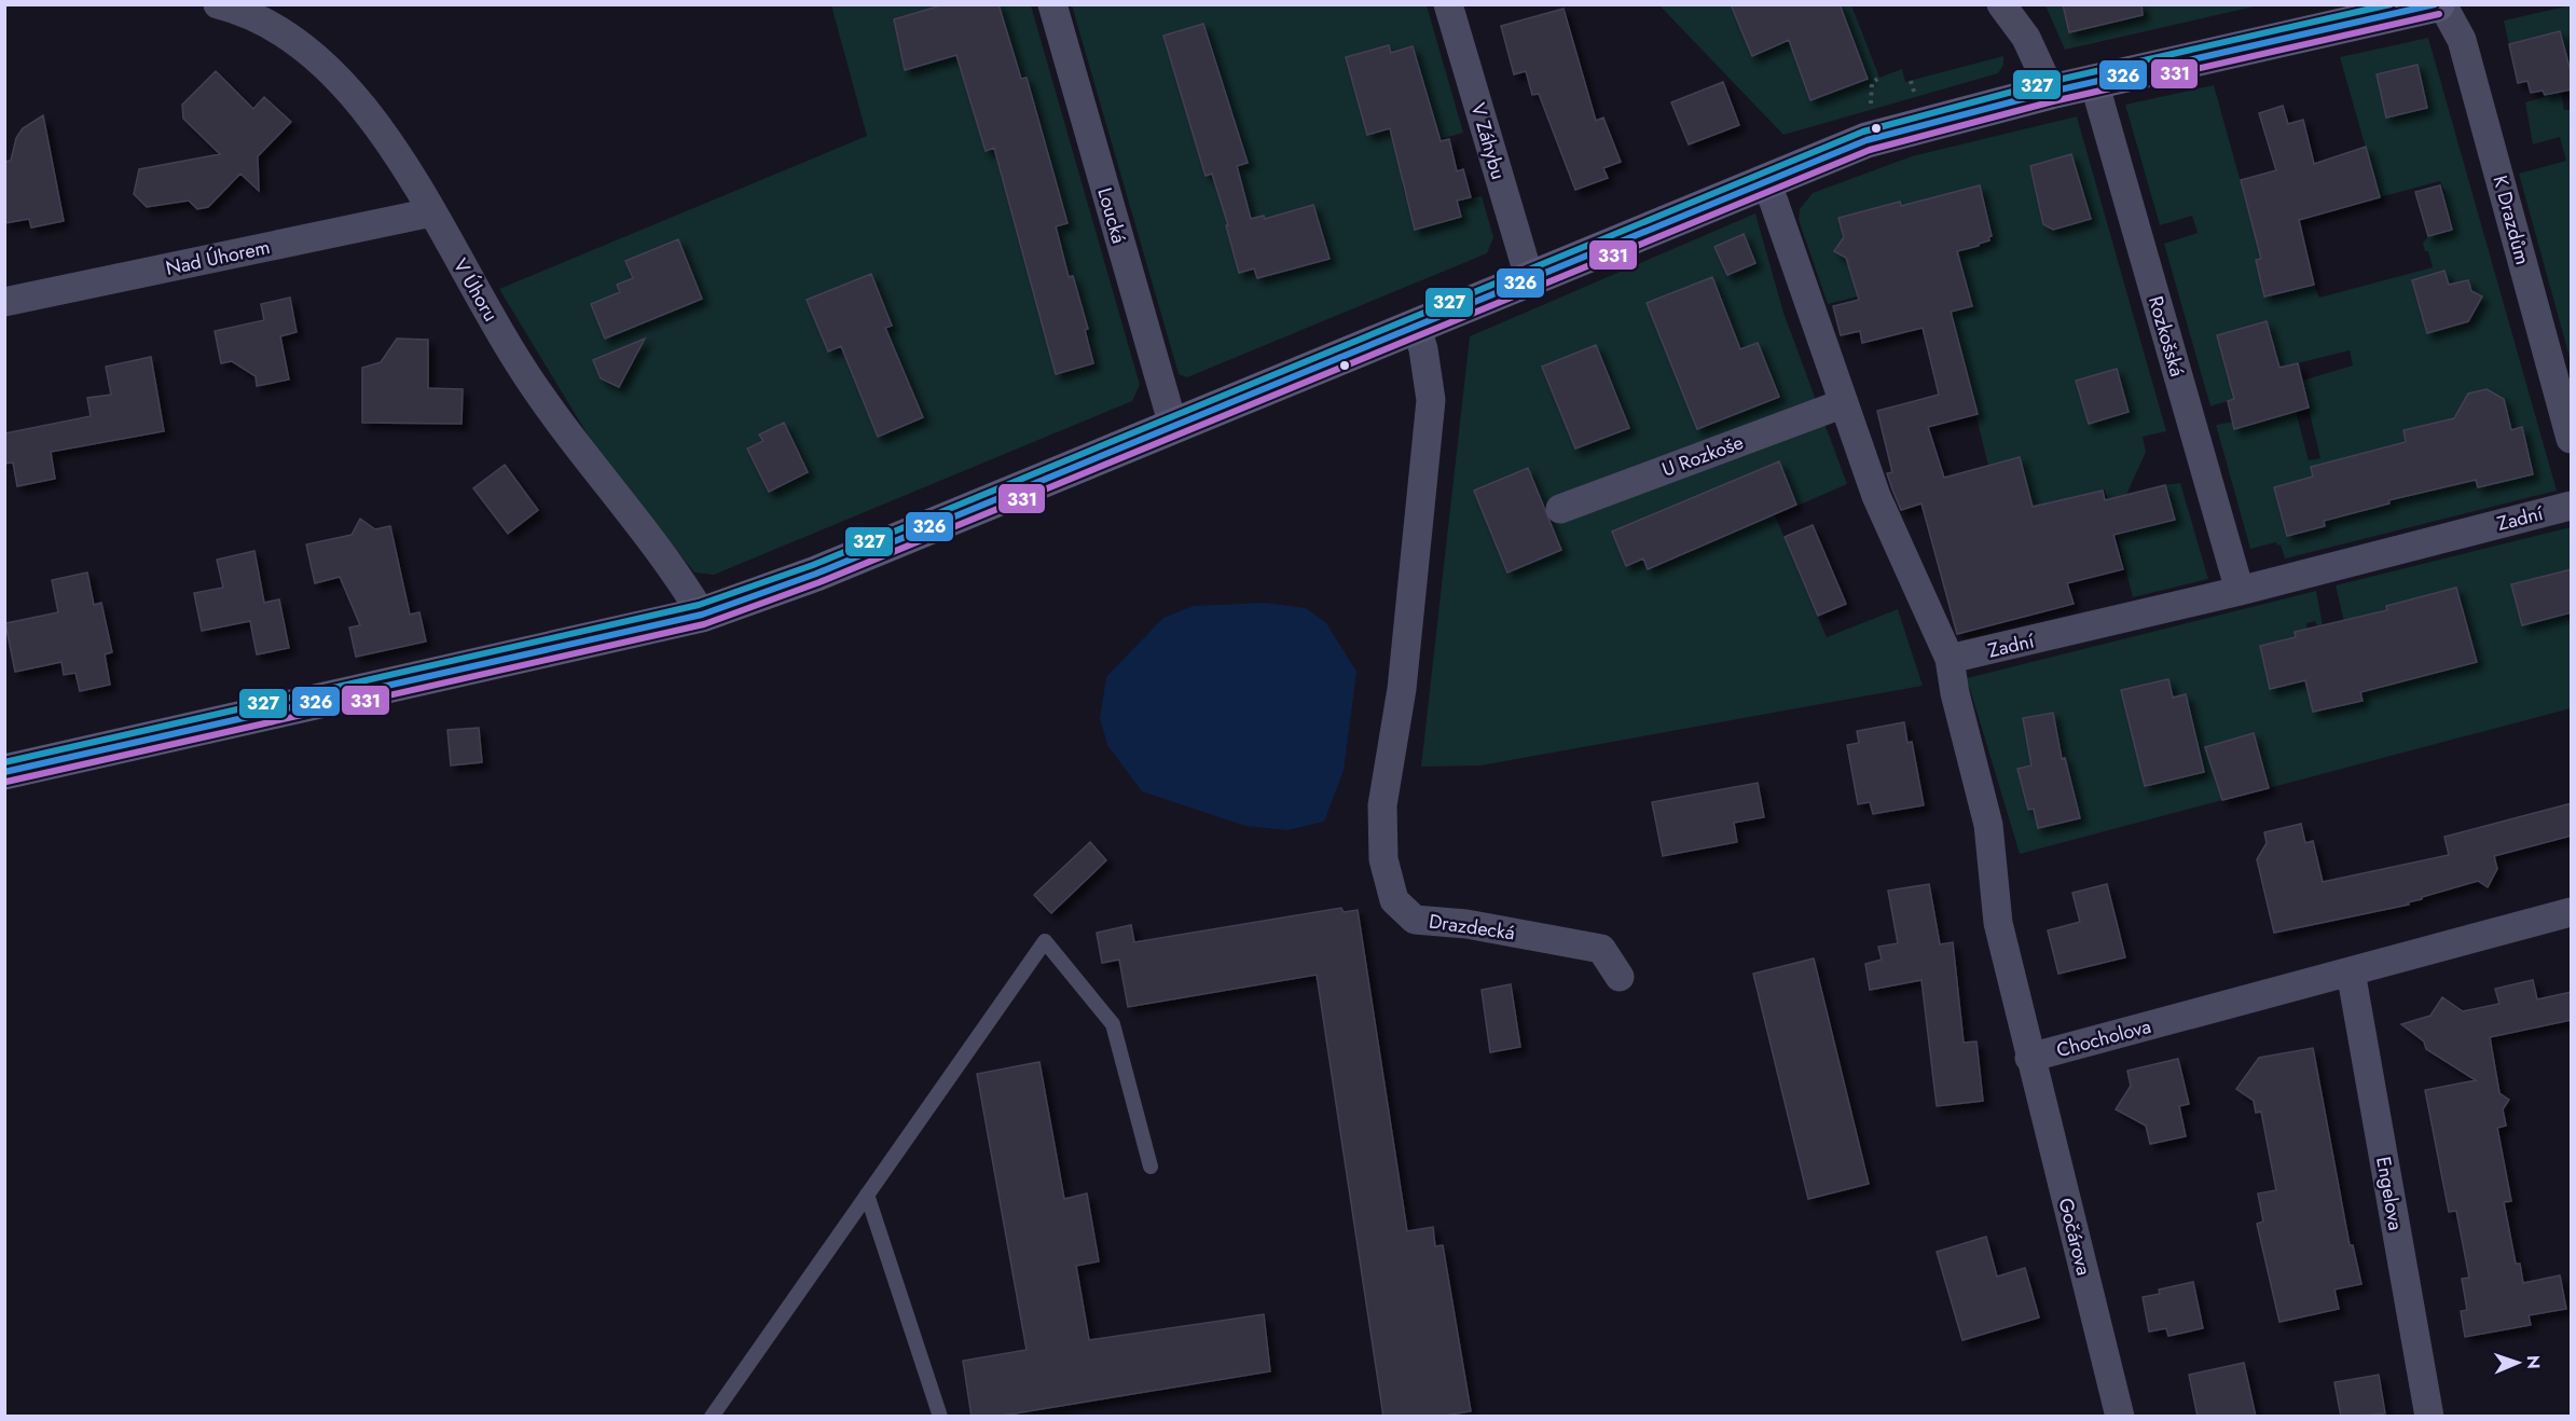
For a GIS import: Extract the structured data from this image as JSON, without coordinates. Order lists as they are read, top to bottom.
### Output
{
  "streets": {
    "street": [
      "V Záhybu",
      "Loucká",
      "K Drazdům",
      "Nad Úhorem",
      "V Úhoru",
      "Rozkošská",
      "U Rozkoše",
      "Zadní",
      "Drazdecká",
      "Chocholova",
      "Engelova",
      "Gočárova"
    ]
  },
  "crossings": [
    ["Nad Úhorem", "V Úhoru"],
    ["Rozkošská", "Zadní"],
    ["Zadní", "Chocholova"],
    ["Chocholova", "Engelova"],
    ["Chocholova", "Gočárova"]
  ],
  "lines": ["transit line 326", "transit line 327", "transit line 331"],
  "north": "right"
}
